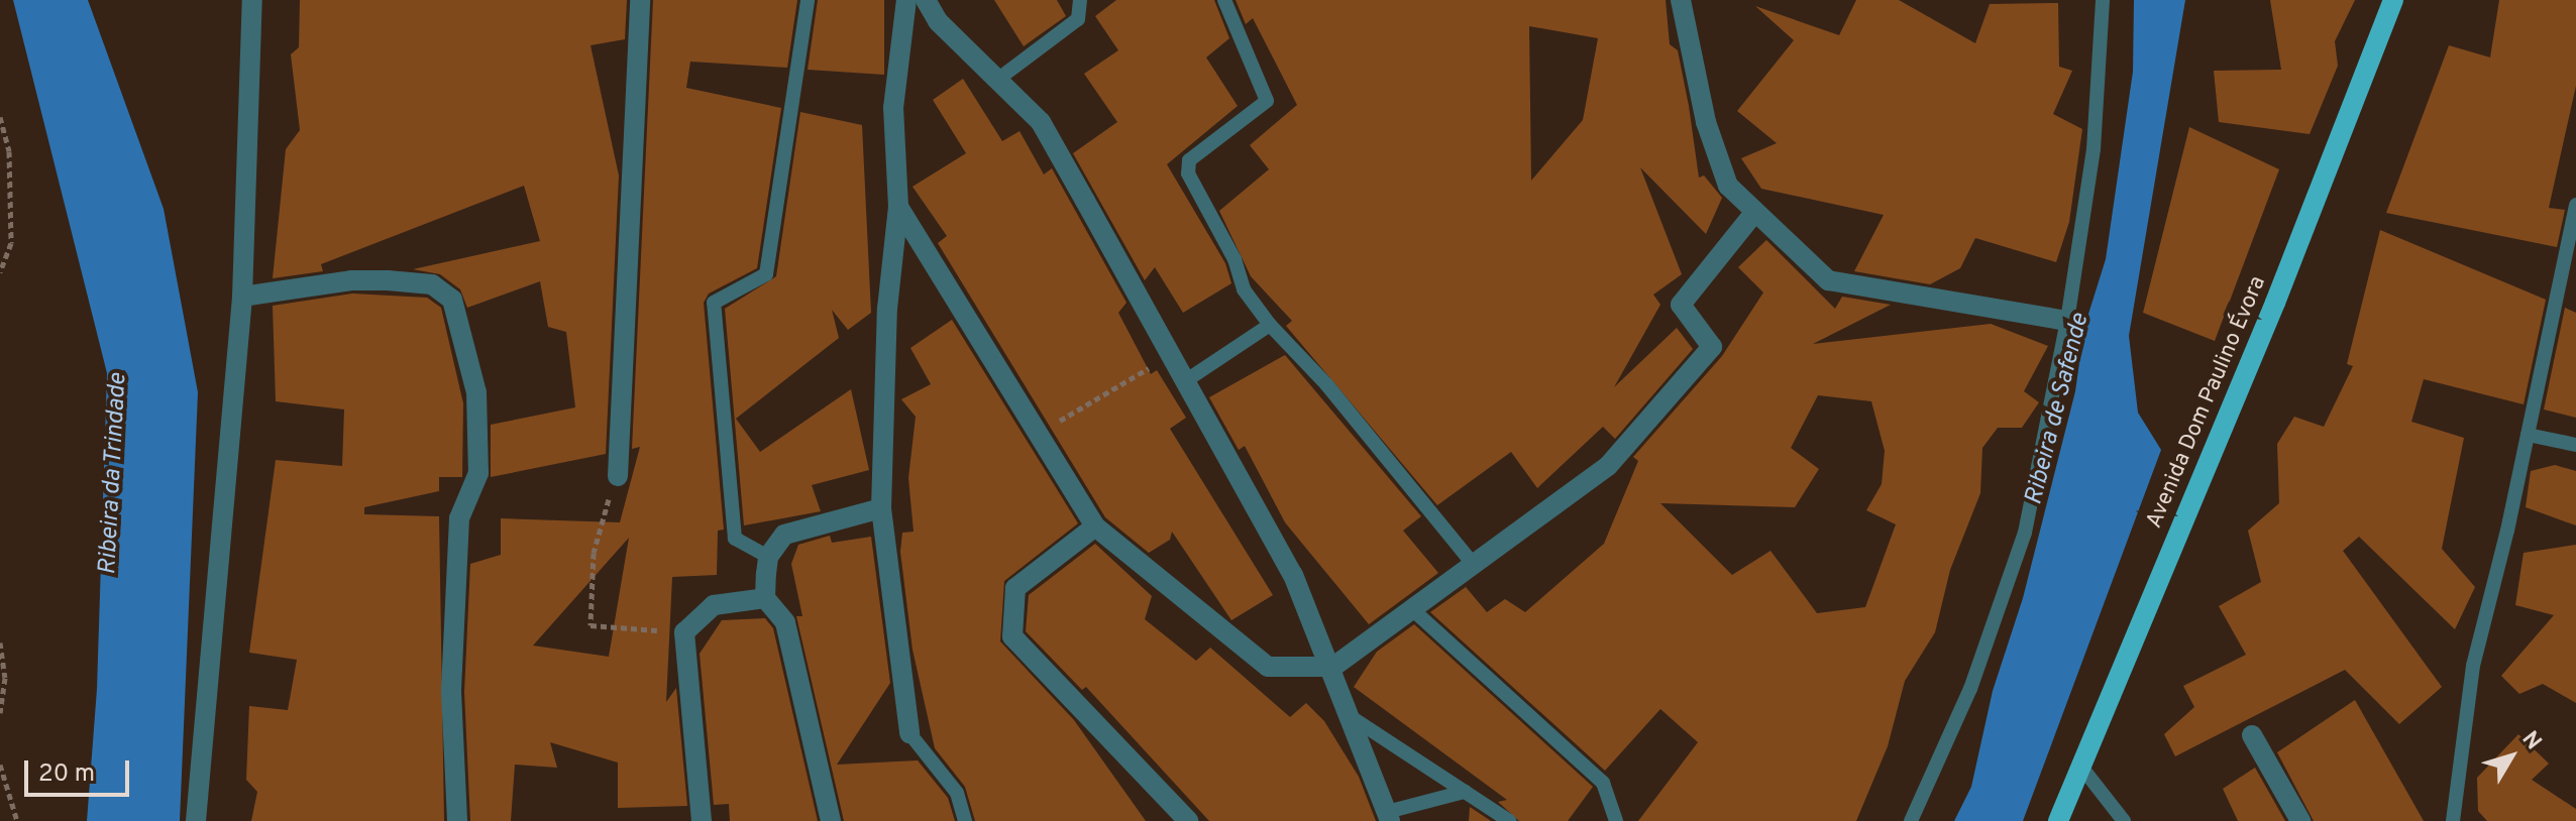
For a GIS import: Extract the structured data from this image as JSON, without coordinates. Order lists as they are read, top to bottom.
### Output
{
  "streets": {
    "main road": ["Avenida Dom Paulino Évora"]
  },
  "water": ["Ribeira de Safende", "Ribeira da Trindade"],
  "scale_bar": "20 m",
  "north": "top right"
}
